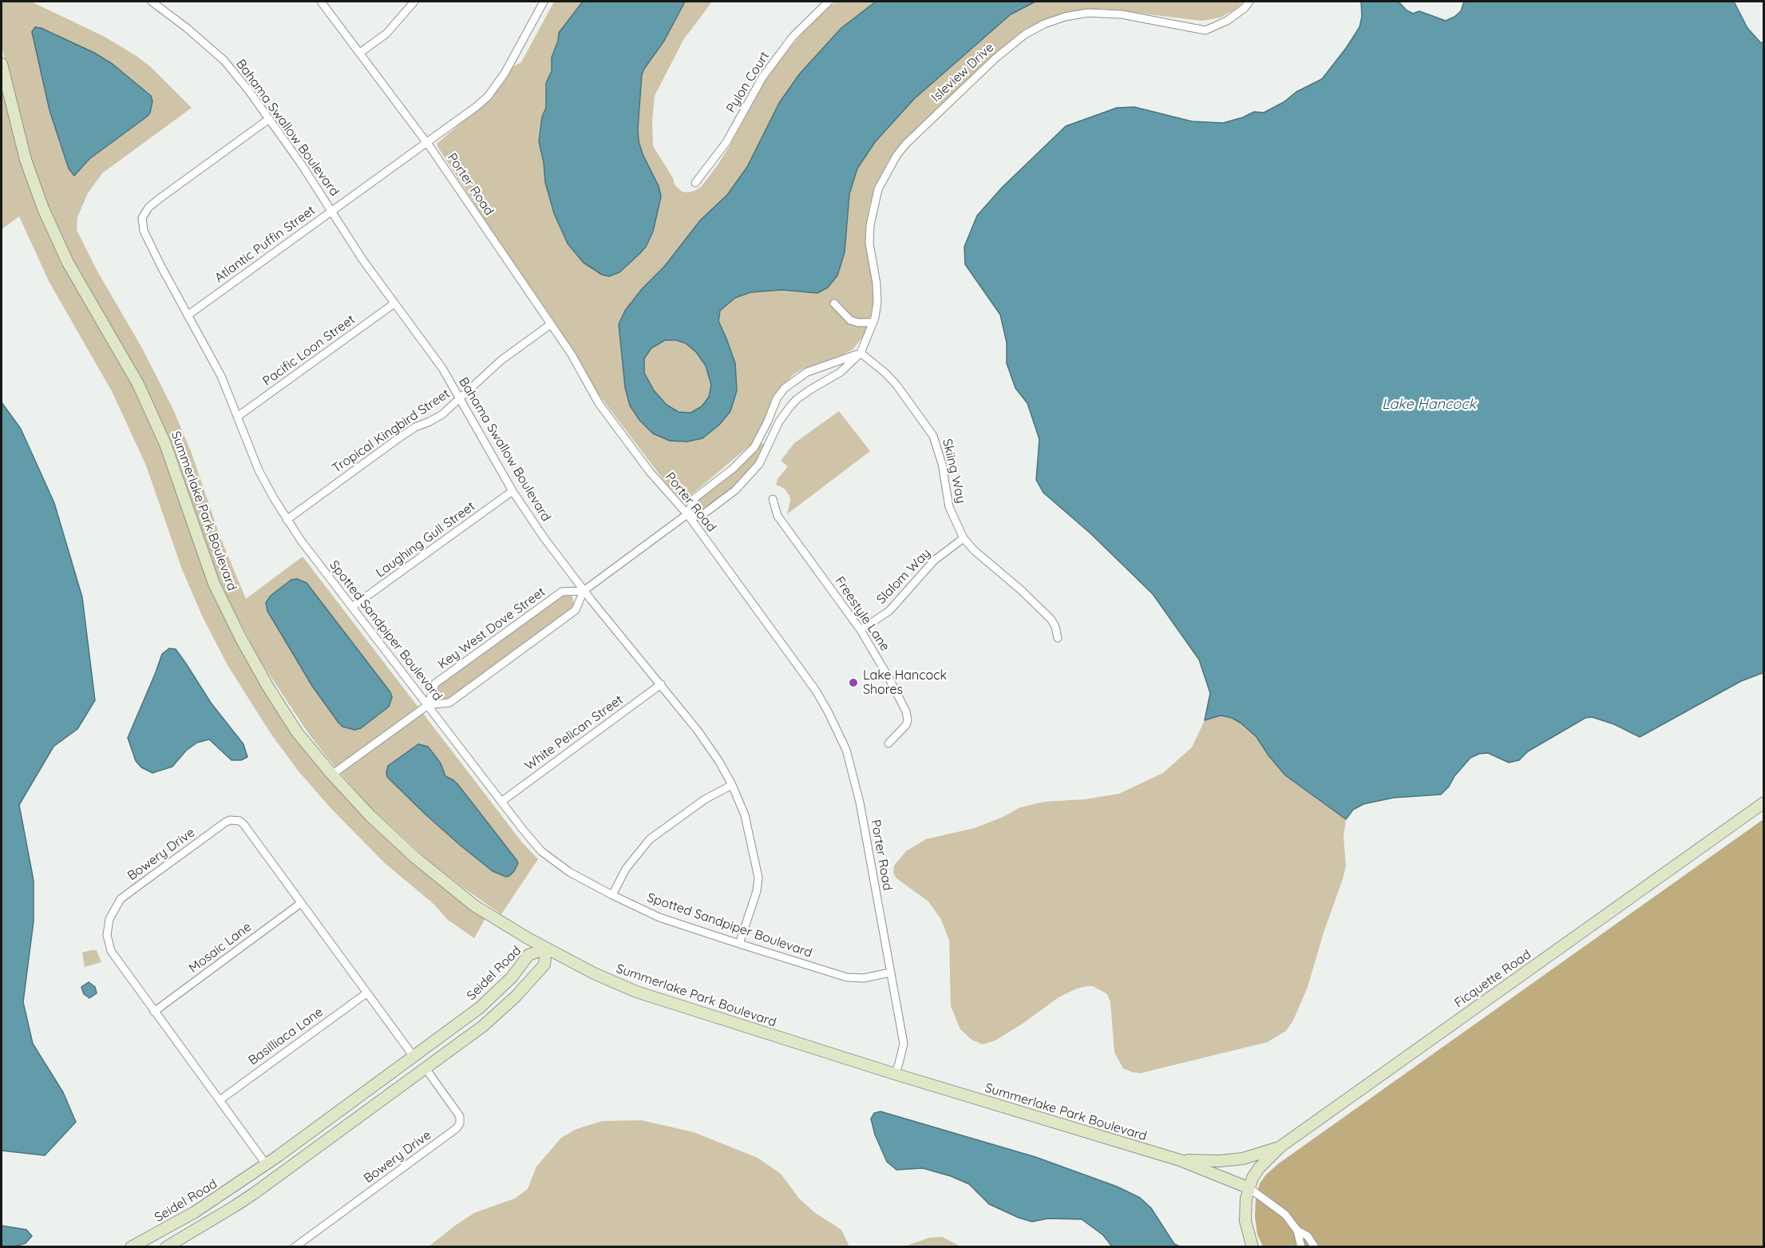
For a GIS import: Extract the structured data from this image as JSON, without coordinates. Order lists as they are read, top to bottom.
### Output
{
  "streets": {
    "main road": ["Summerlake Park Boulevard", "Seidel Road", "Ficquette Road"],
    "street": [
      "Isleview Drive",
      "Pylon Court",
      "Bahama Swallow Boulevard",
      "Porter Road",
      "Atlantic Puffin Street",
      "Pacific Loon Street",
      "Tropical Kingbird Street",
      "Skiing Way",
      "Laughing Gull Street",
      "Slalom Way",
      "Freestyle Lane",
      "Key West Dove Street",
      "Spotted Sandpiper Boulevard",
      "White Pelican Street",
      "Bowery Drive",
      "Mosaic Lane",
      "Basilliaca Lane"
    ]
  },
  "crossings": [
    ["Isleview Drive", "Porter Road"],
    ["Isleview Drive", "Skiing Way"],
    ["Bahama Swallow Boulevard", "Atlantic Puffin Street"],
    ["Bahama Swallow Boulevard", "Pacific Loon Street"],
    ["Bahama Swallow Boulevard", "Tropical Kingbird Street"],
    ["Bahama Swallow Boulevard", "Laughing Gull Street"],
    ["Bahama Swallow Boulevard", "Key West Dove Street"],
    ["Bahama Swallow Boulevard", "Spotted Sandpiper Boulevard"],
    ["Bahama Swallow Boulevard", "White Pelican Street"],
    ["Porter Road", "Atlantic Puffin Street"],
    ["Porter Road", "Tropical Kingbird Street"],
    ["Porter Road", "Summerlake Park Boulevard"],
    ["Porter Road", "Spotted Sandpiper Boulevard"],
    ["Atlantic Puffin Street", "Spotted Sandpiper Boulevard"],
    ["Pacific Loon Street", "Spotted Sandpiper Boulevard"],
    ["Tropical Kingbird Street", "Spotted Sandpiper Boulevard"],
    ["Skiing Way", "Slalom Way"],
    ["Summerlake Park Boulevard", "Seidel Road"],
    ["Summerlake Park Boulevard", "Ficquette Road"],
    ["Laughing Gull Street", "Spotted Sandpiper Boulevard"],
    ["Slalom Way", "Freestyle Lane"],
    ["Key West Dove Street", "Spotted Sandpiper Boulevard"],
    ["Spotted Sandpiper Boulevard", "White Pelican Street"],
    ["Bowery Drive", "Mosaic Lane"],
    ["Bowery Drive", "Seidel Road"],
    ["Bowery Drive", "Basilliaca Lane"]
  ],
  "water": ["Lake Hancock"],
  "places": ["Lake Hancock Shores"]
}
